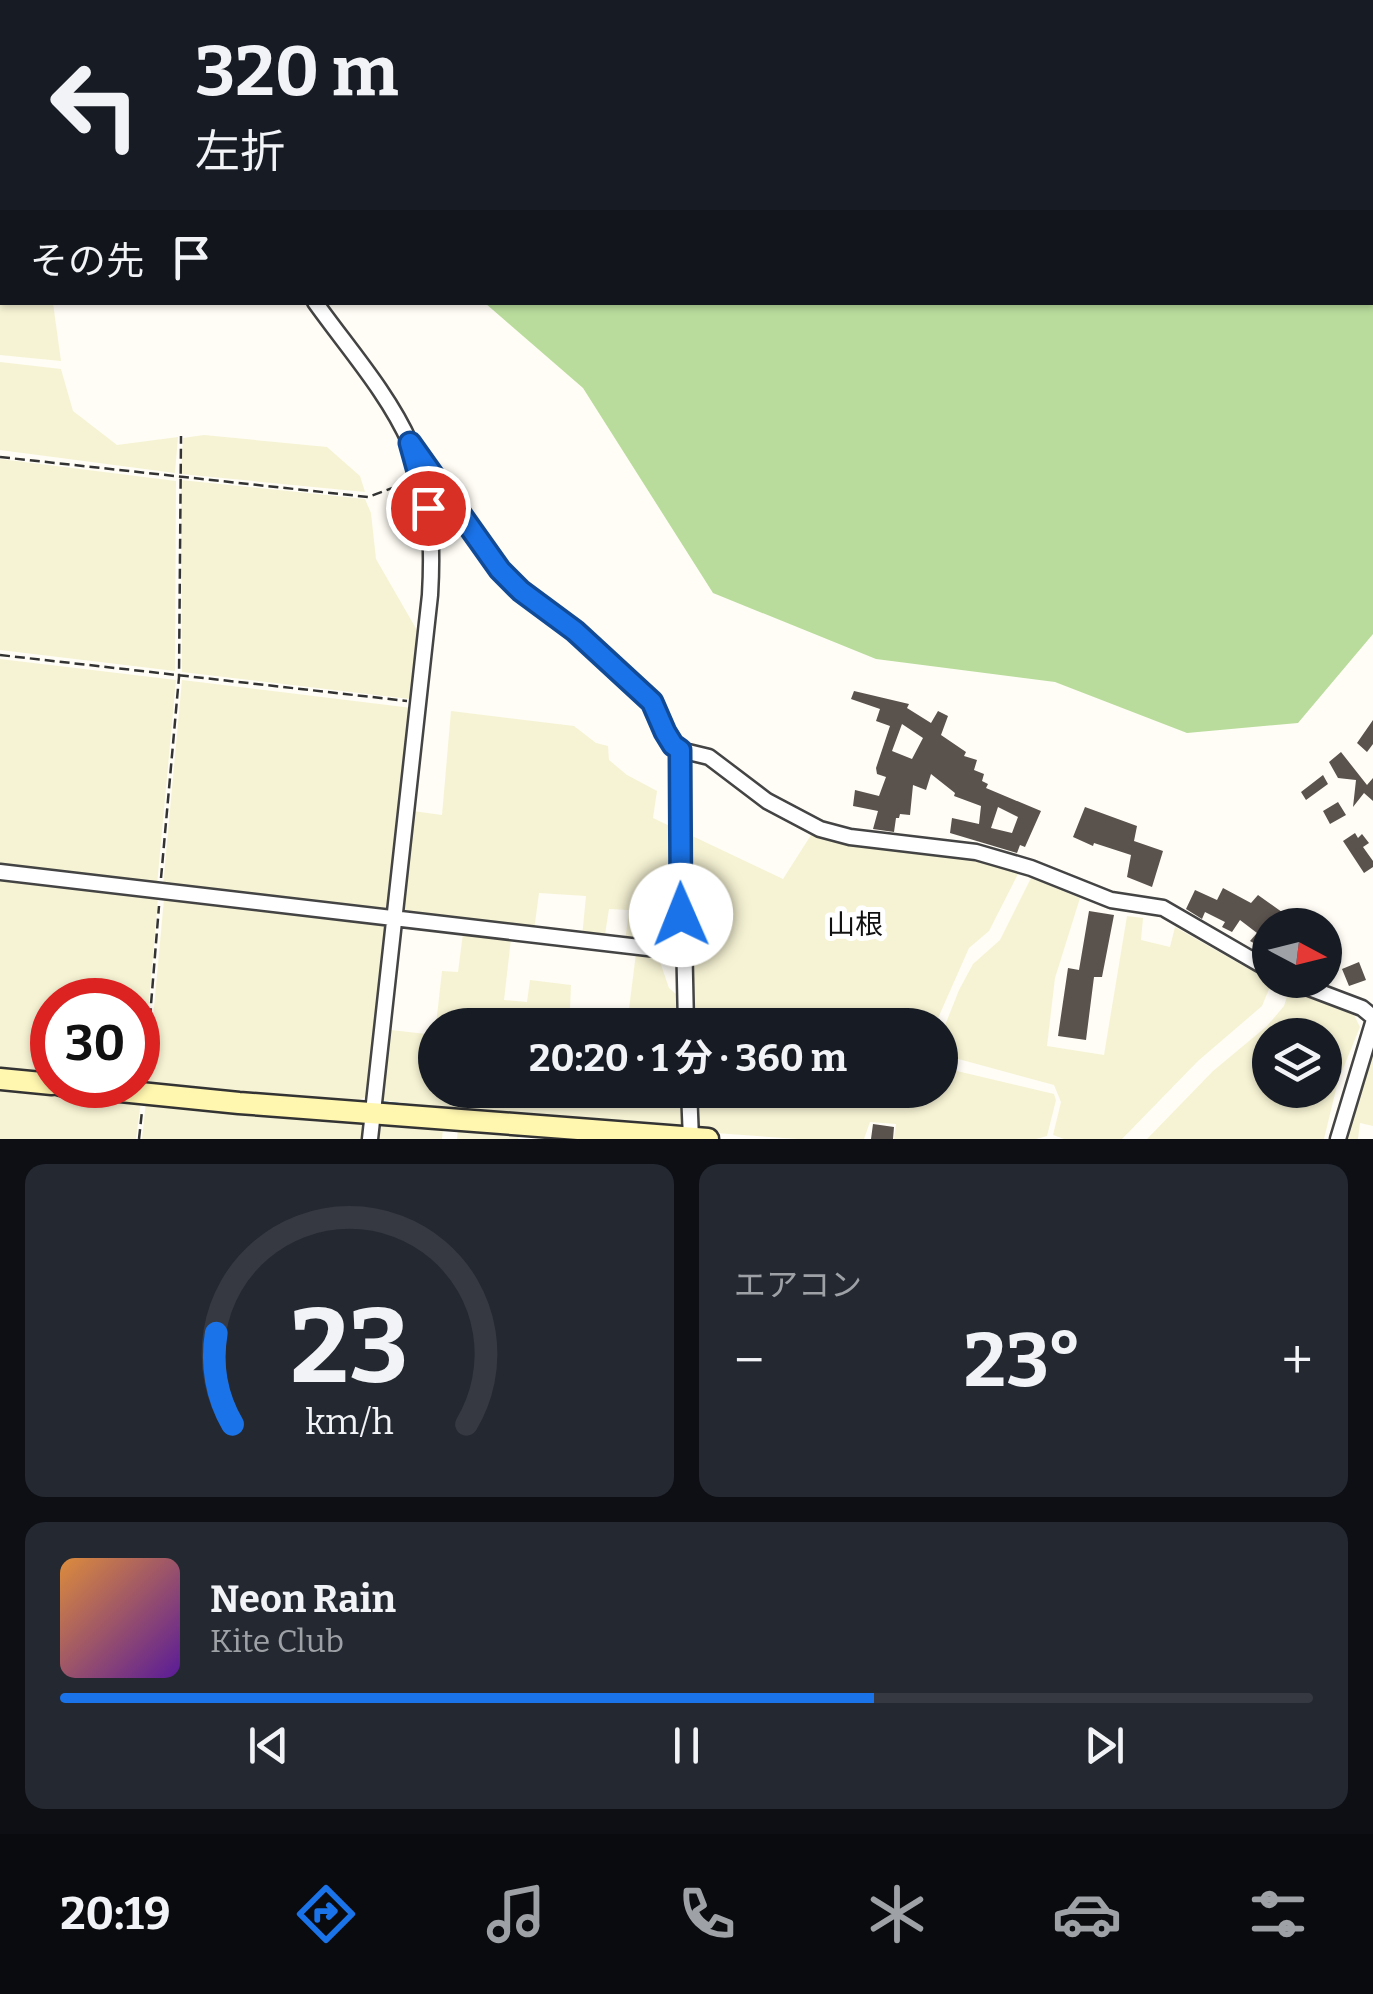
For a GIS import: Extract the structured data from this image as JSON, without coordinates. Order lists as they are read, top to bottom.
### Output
{
  "districts": ["山根"],
  "north": "right",
  "page": {
    "turn": ["320 m", "左折"],
    "then": "その先",
    "limit": "30",
    "trip": "20:20 · 1 分 · 360 m",
    "tile": "エアコン",
    "heat": ["−", "23°", "+"],
    "song": ["Neon Rain", "Kite Club"],
    "tabs": "20:19",
    "gauge": ["23", "km/h"]
  }
}
